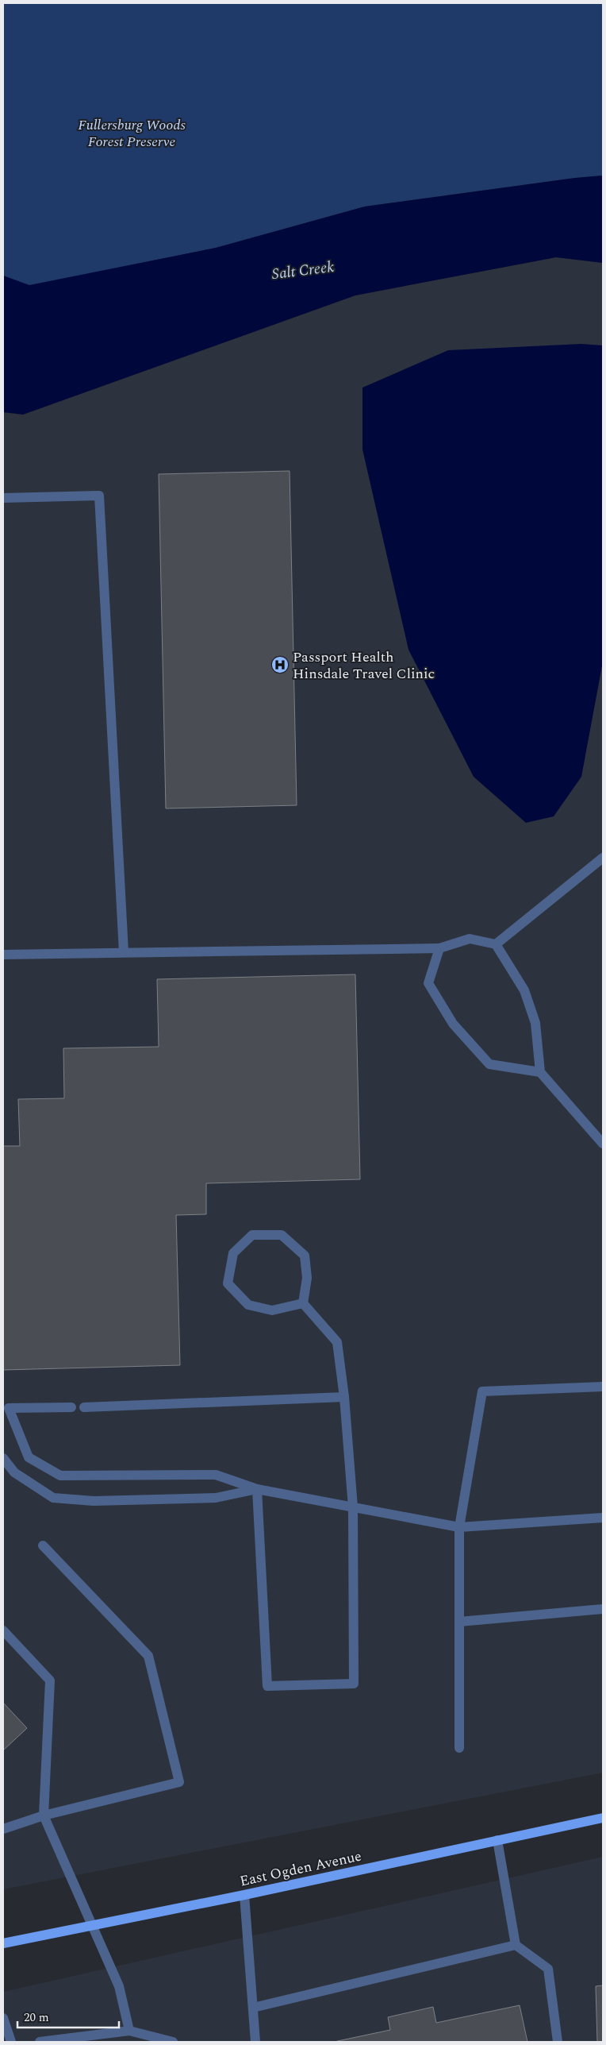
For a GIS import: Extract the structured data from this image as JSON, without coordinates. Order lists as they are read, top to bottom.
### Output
{
  "streets": {
    "main road": ["East Ogden Avenue"]
  },
  "water": ["Salt Creek"],
  "parks": ["Fullersburg Woods Forest Preserve"],
  "places": {
    "hospital": ["Passport Health Hinsdale Travel Clinic"]
  },
  "scale_bar": "20 m"
}
